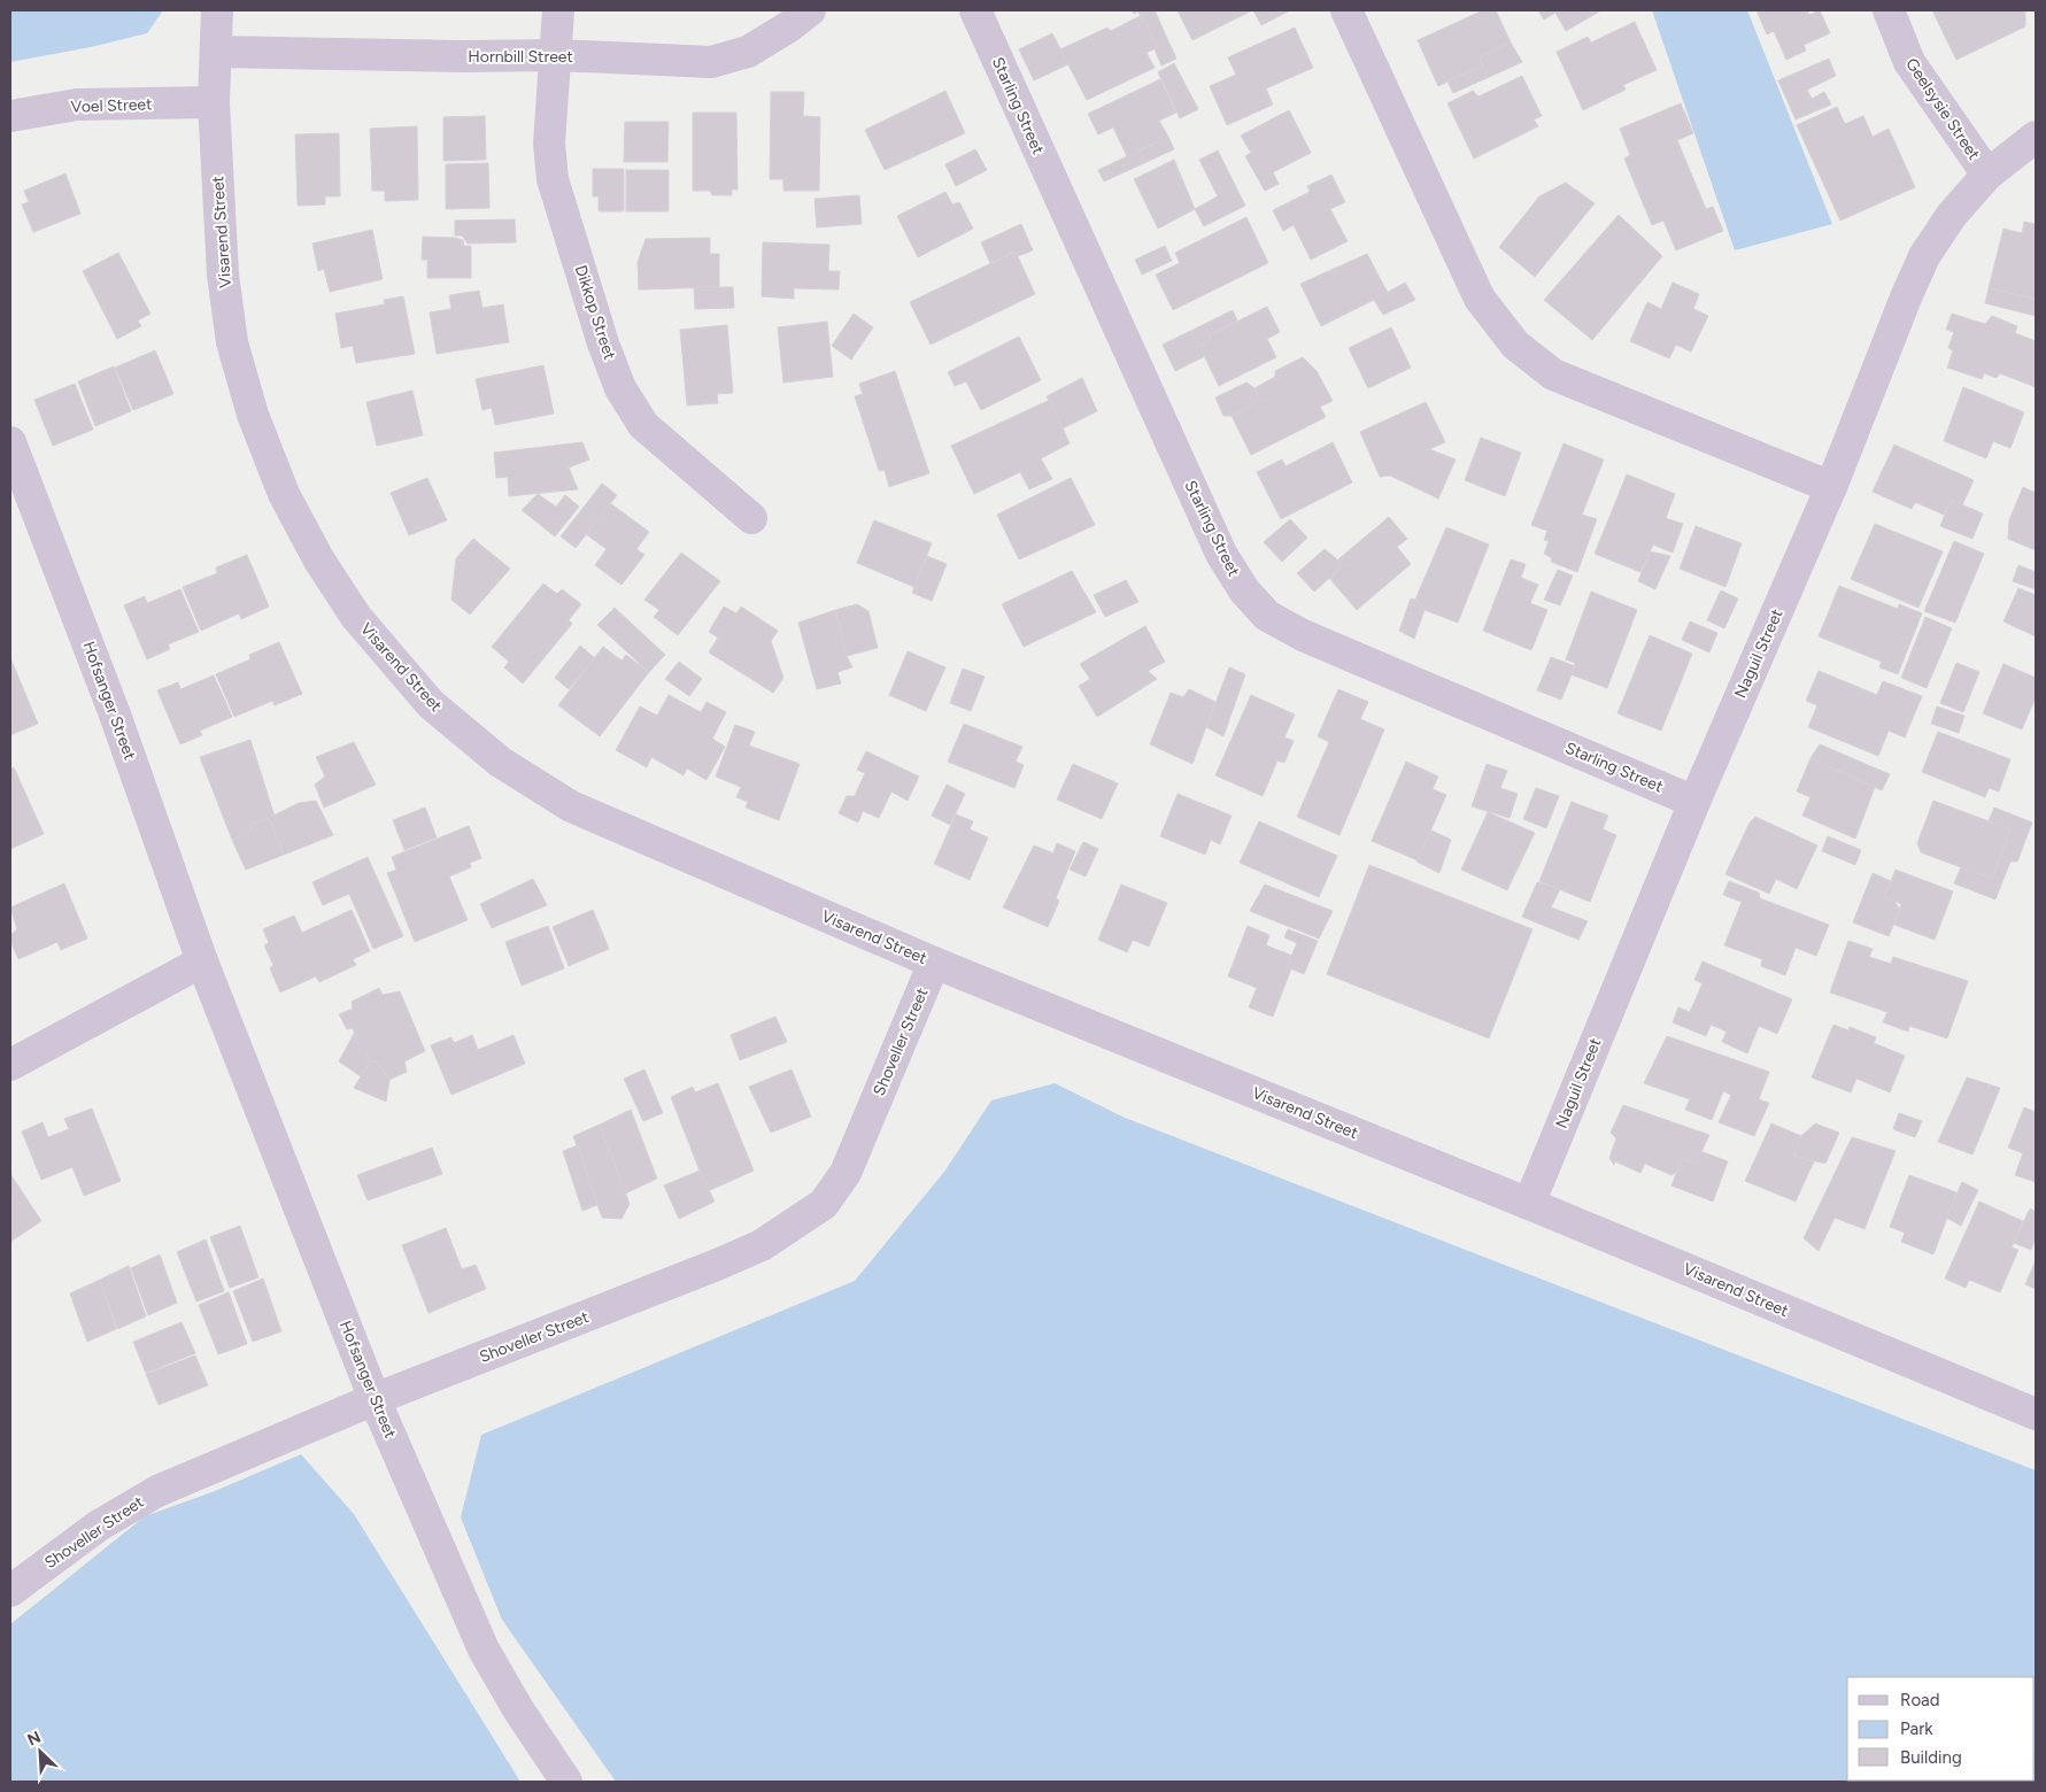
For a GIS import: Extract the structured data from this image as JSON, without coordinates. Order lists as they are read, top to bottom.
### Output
{
  "streets": {
    "street": [
      "Hornbill Street",
      "Voel Street",
      "Starling Street",
      "Geelsysie Street",
      "Visarend Street",
      "Dikkop Street",
      "Naguil Street",
      "Hofsanger Street",
      "Shoveller Street"
    ]
  },
  "crossings": [
    ["Hornbill Street", "Visarend Street"],
    ["Hornbill Street", "Dikkop Street"],
    ["Voel Street", "Visarend Street"],
    ["Starling Street", "Naguil Street"],
    ["Geelsysie Street", "Naguil Street"],
    ["Visarend Street", "Naguil Street"],
    ["Visarend Street", "Shoveller Street"],
    ["Hofsanger Street", "Shoveller Street"]
  ],
  "legend": ["Road", "Park", "Building"],
  "north": "top left"
}
